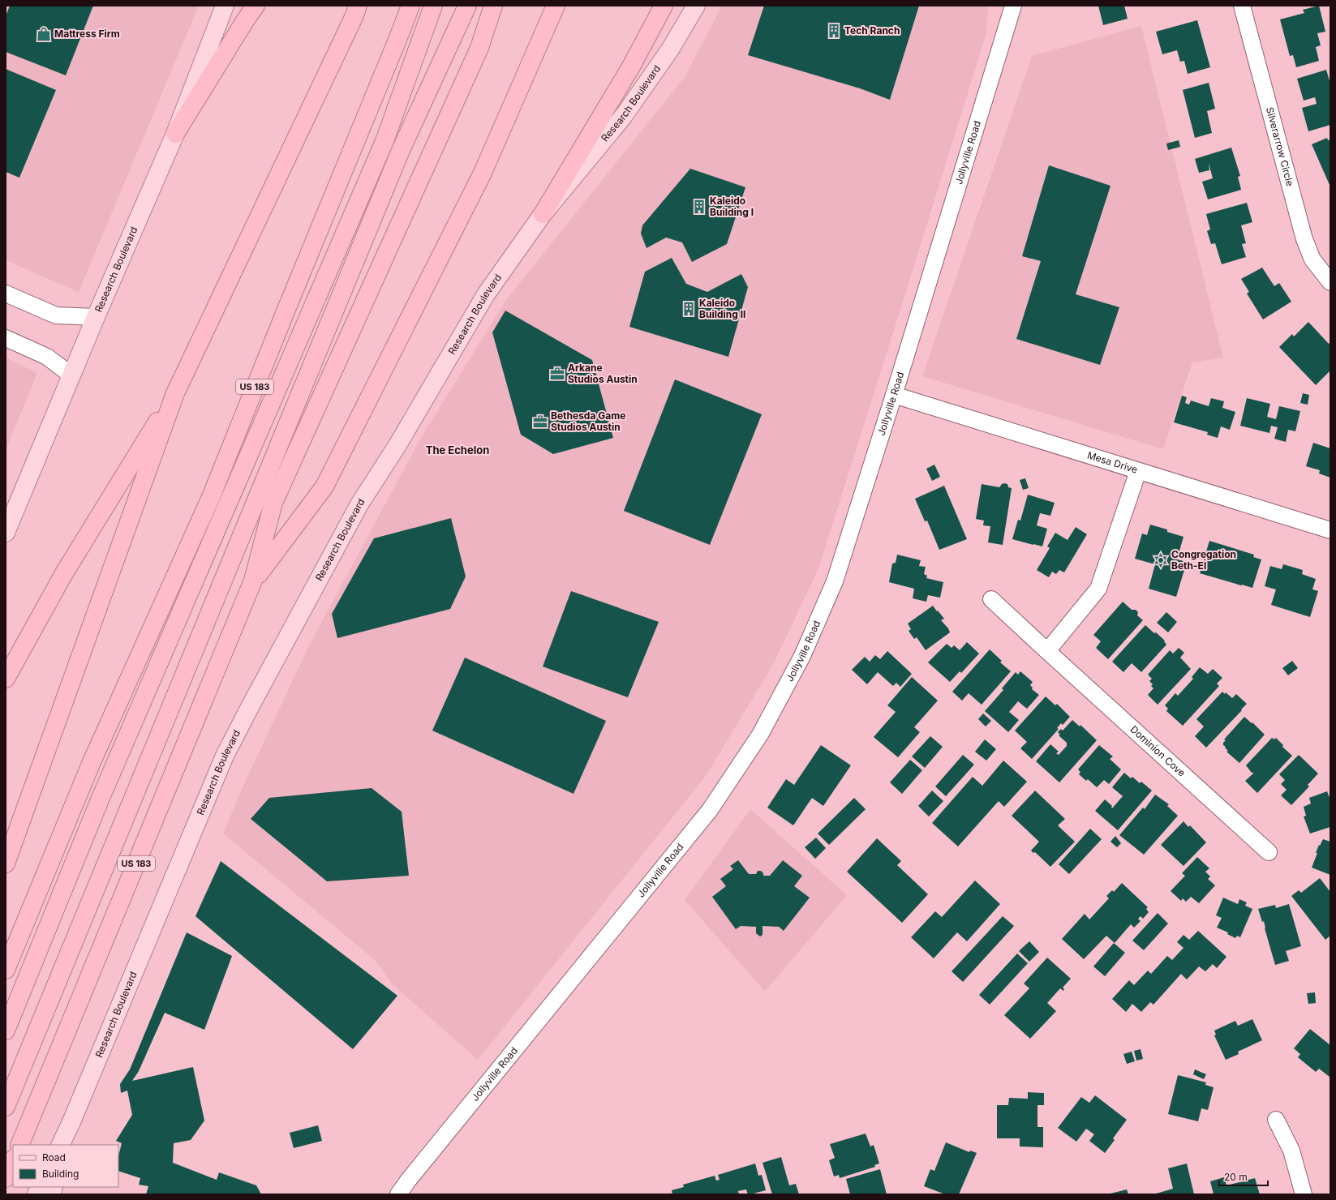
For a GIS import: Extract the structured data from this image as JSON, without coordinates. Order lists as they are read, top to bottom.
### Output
{
  "streets": {
    "highway": ["US 183"],
    "main road": ["Research Boulevard"],
    "street": [
      "Silverarrow Circle",
      "Jollyville Road",
      "Mesa Drive",
      "Dominion Cove"
    ]
  },
  "crossings": [
    ["Jollyville Road", "Mesa Drive"]
  ],
  "districts": ["The Echelon"],
  "places": {
    "building": ["Tech Ranch", "Kaleido Building I", "Kaleido Building II"],
    "shop": ["Mattress Firm"],
    "office": ["Arkane Studios Austin", "Bethesda Game Studios Austin"],
    "synagogue": ["Congregation Beth-El"]
  },
  "legend": ["Road", "Building"],
  "scale_bar": "20 m"
}
